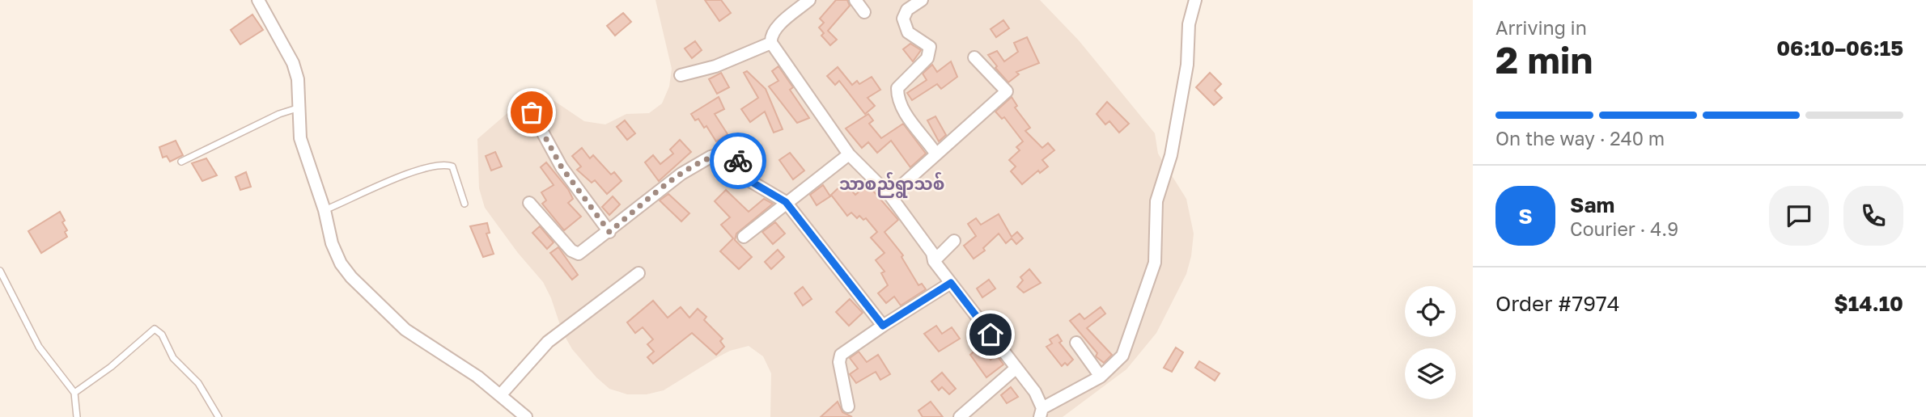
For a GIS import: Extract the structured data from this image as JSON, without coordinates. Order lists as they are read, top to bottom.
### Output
{
  "districts": ["သာစည်ရွာသစ်"],
  "page": {
    "heading": ["2 min", "Arriving in", "06:10–06:15"],
    "panel": [
      "Sam",
      "Courier · 4.9",
      "Order #7974",
      "$14.10"
    ],
    "bar": "On the way · 240 m",
    "round": "S"
  }
}
